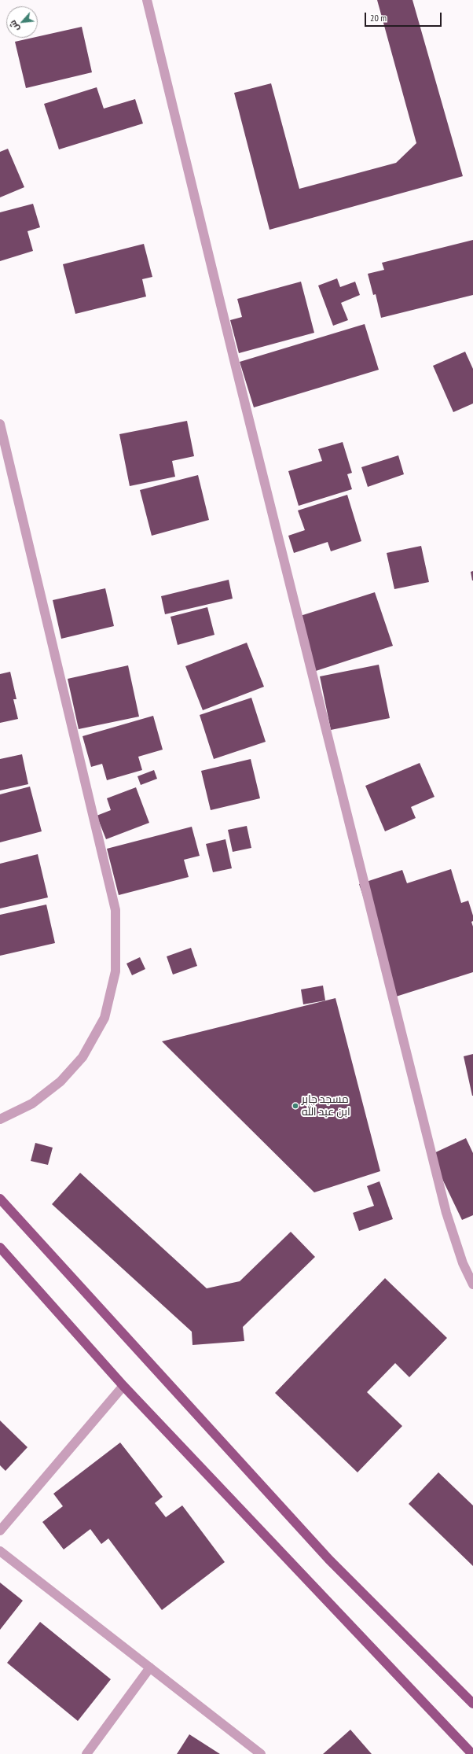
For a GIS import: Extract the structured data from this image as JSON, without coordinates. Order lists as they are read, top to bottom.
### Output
{
  "places": ["مسجد جابر ابن عبد الله"],
  "scale_bar": "20 m",
  "north": "bottom left"
}
